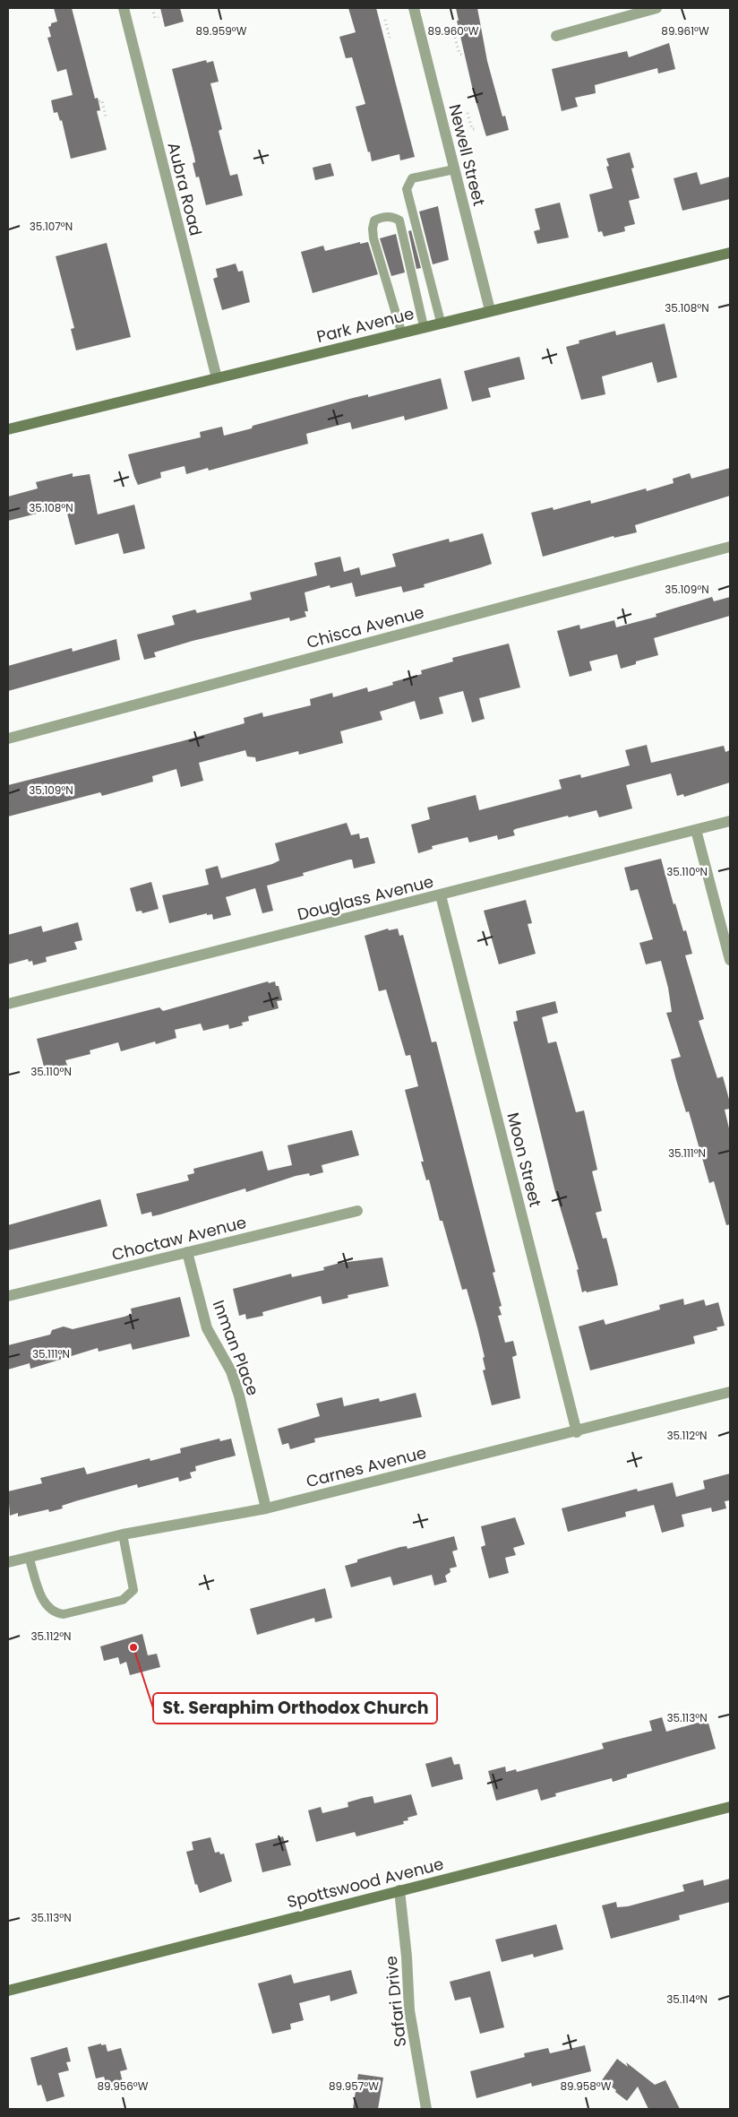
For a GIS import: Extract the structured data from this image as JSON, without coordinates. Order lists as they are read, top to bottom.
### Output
{
  "streets": {
    "main road": ["Park Avenue", "Spottswood Avenue"],
    "street": [
      "Newell Street",
      "Aubra Road",
      "Chisca Avenue",
      "Douglass Avenue",
      "Moon Street",
      "Choctaw Avenue",
      "Inman Place",
      "Carnes Avenue",
      "Safari Drive"
    ]
  },
  "crossings": [
    ["Newell Street", "Park Avenue"],
    ["Aubra Road", "Park Avenue"],
    ["Douglass Avenue", "Moon Street"],
    ["Moon Street", "Carnes Avenue"],
    ["Choctaw Avenue", "Inman Place"],
    ["Inman Place", "Carnes Avenue"],
    ["Spottswood Avenue", "Safari Drive"]
  ],
  "places": ["St. Seraphim Orthodox Church"],
  "coordinates": [
    "89.959°W",
    "89.960°W",
    "89.961°W",
    "35.107°N",
    "35.108°N",
    "35.109°N",
    "35.110°N",
    "35.111°N",
    "35.112°N",
    "35.113°N",
    "35.114°N",
    "89.956°W",
    "89.957°W",
    "89.958°W"
  ]
}
